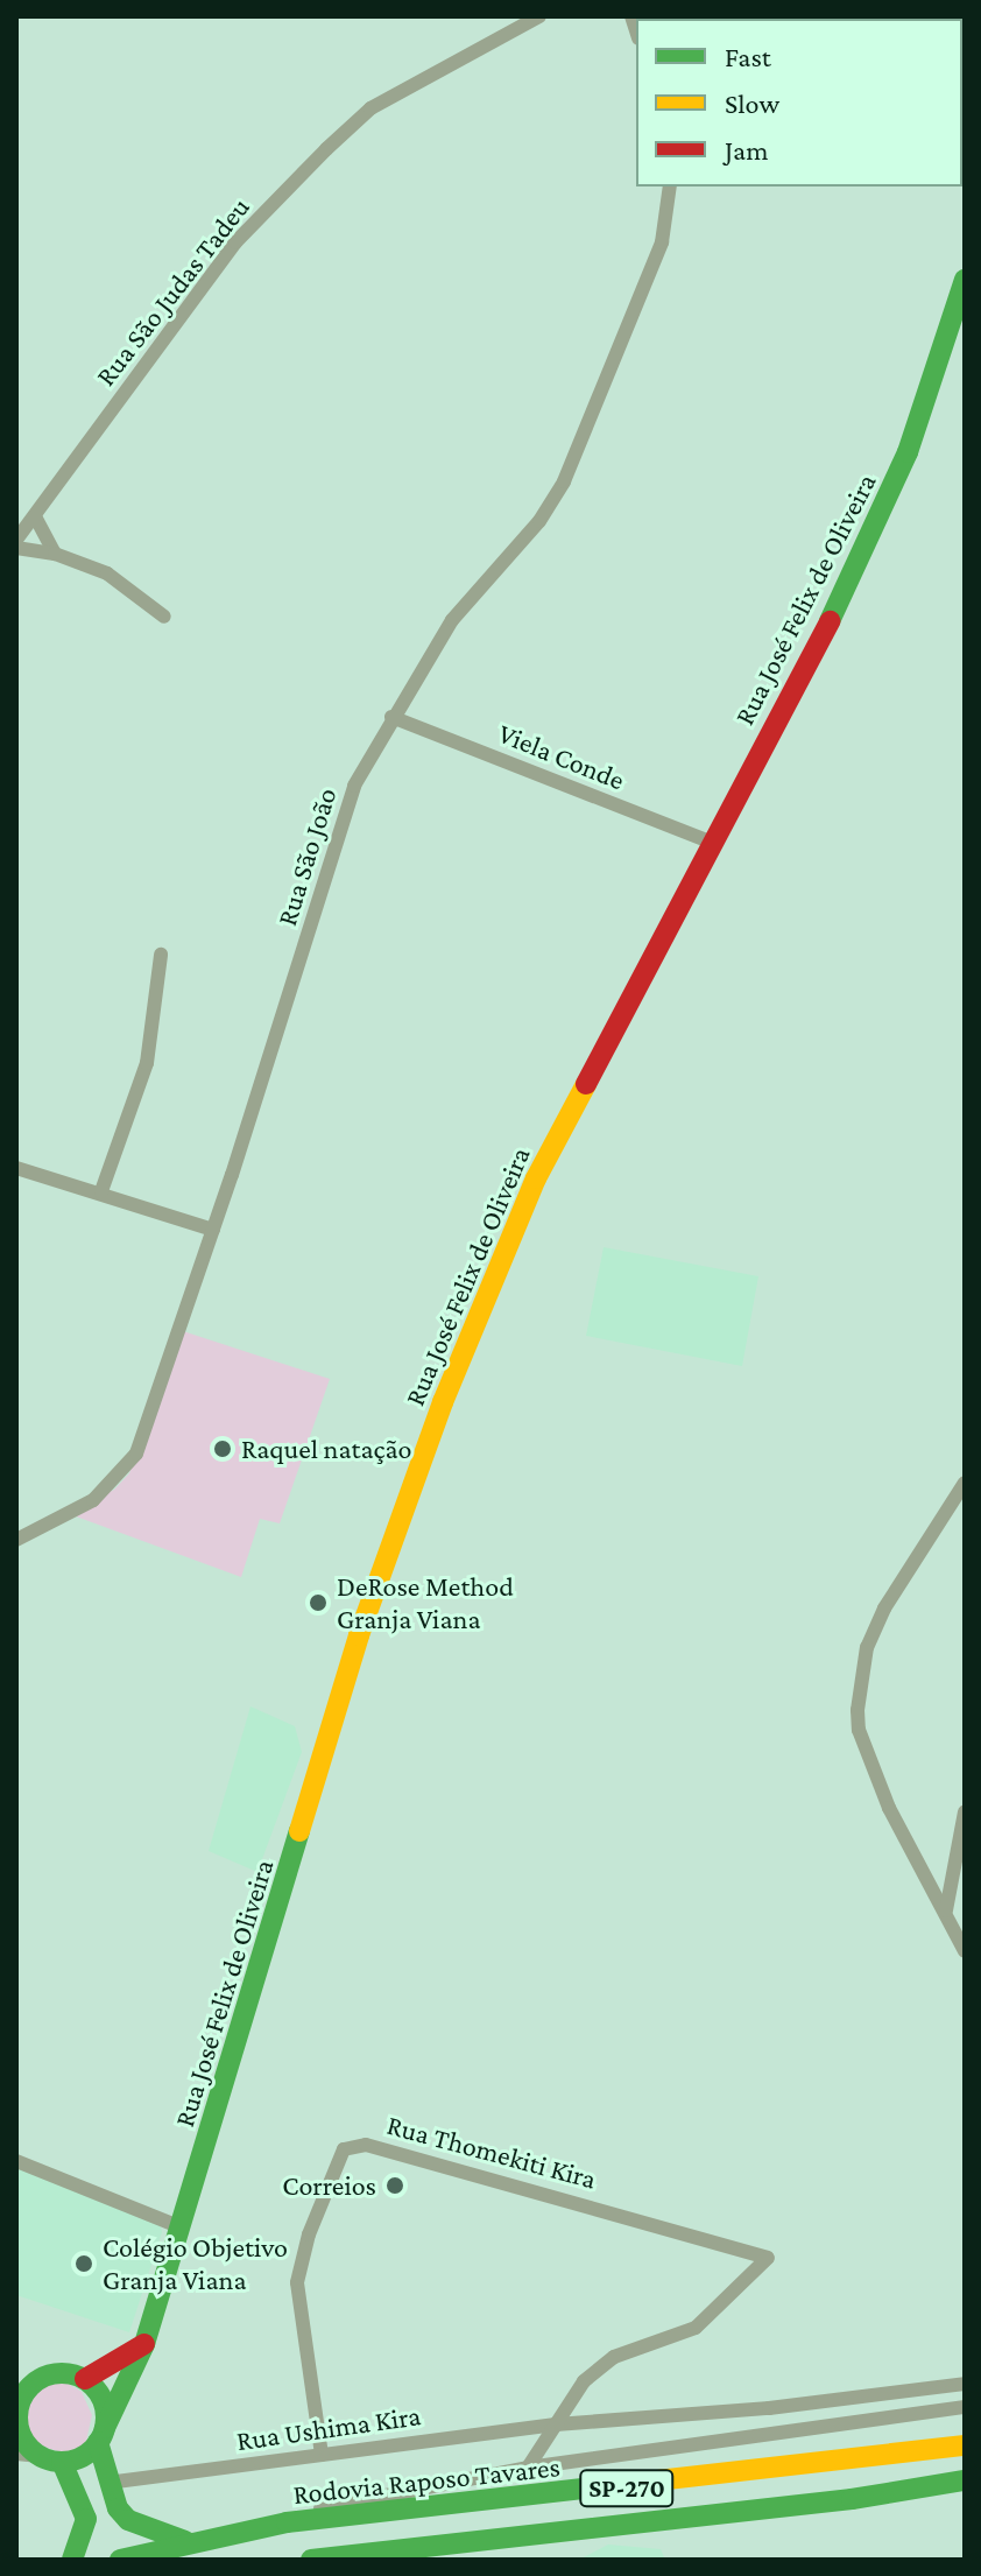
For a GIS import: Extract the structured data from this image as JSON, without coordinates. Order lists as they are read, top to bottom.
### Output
{
  "streets": {
    "main road": ["Rua José Felix de Oliveira", "Rodovia Raposo Tavares", "SP-270"],
    "street": [
      "Rua São Judas Tadeu",
      "Viela Conde",
      "Rua São João",
      "Rua Thomekiti Kira",
      "Rua Ushima Kira"
    ]
  },
  "crossings": [
    ["Rua José Felix de Oliveira", "Viela Conde"],
    ["Viela Conde", "Rua São João"],
    ["Rua Thomekiti Kira", "Rua Ushima Kira"]
  ],
  "places": [
    "Raquel natação",
    "DeRose Method Granja Viana",
    "Correios",
    "Colégio Objetivo Granja Viana"
  ],
  "legend": ["Fast", "Slow", "Jam"]
}
